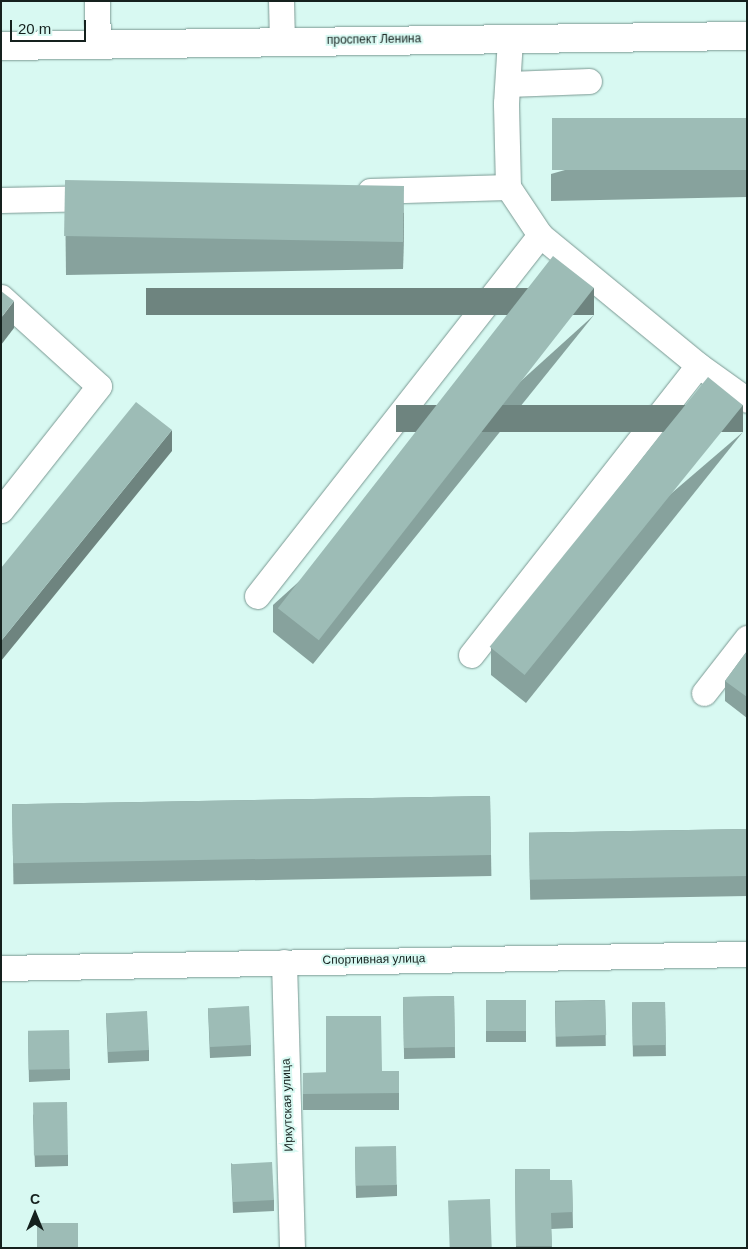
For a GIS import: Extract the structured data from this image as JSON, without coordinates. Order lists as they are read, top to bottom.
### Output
{
  "streets": {
    "main road": ["проспект Ленина"],
    "street": ["Спортивная улица", "Иркутская улица"]
  },
  "crossings": [
    ["Спортивная улица", "Иркутская улица"]
  ],
  "scale_bar": "20 m",
  "north": "top"
}
